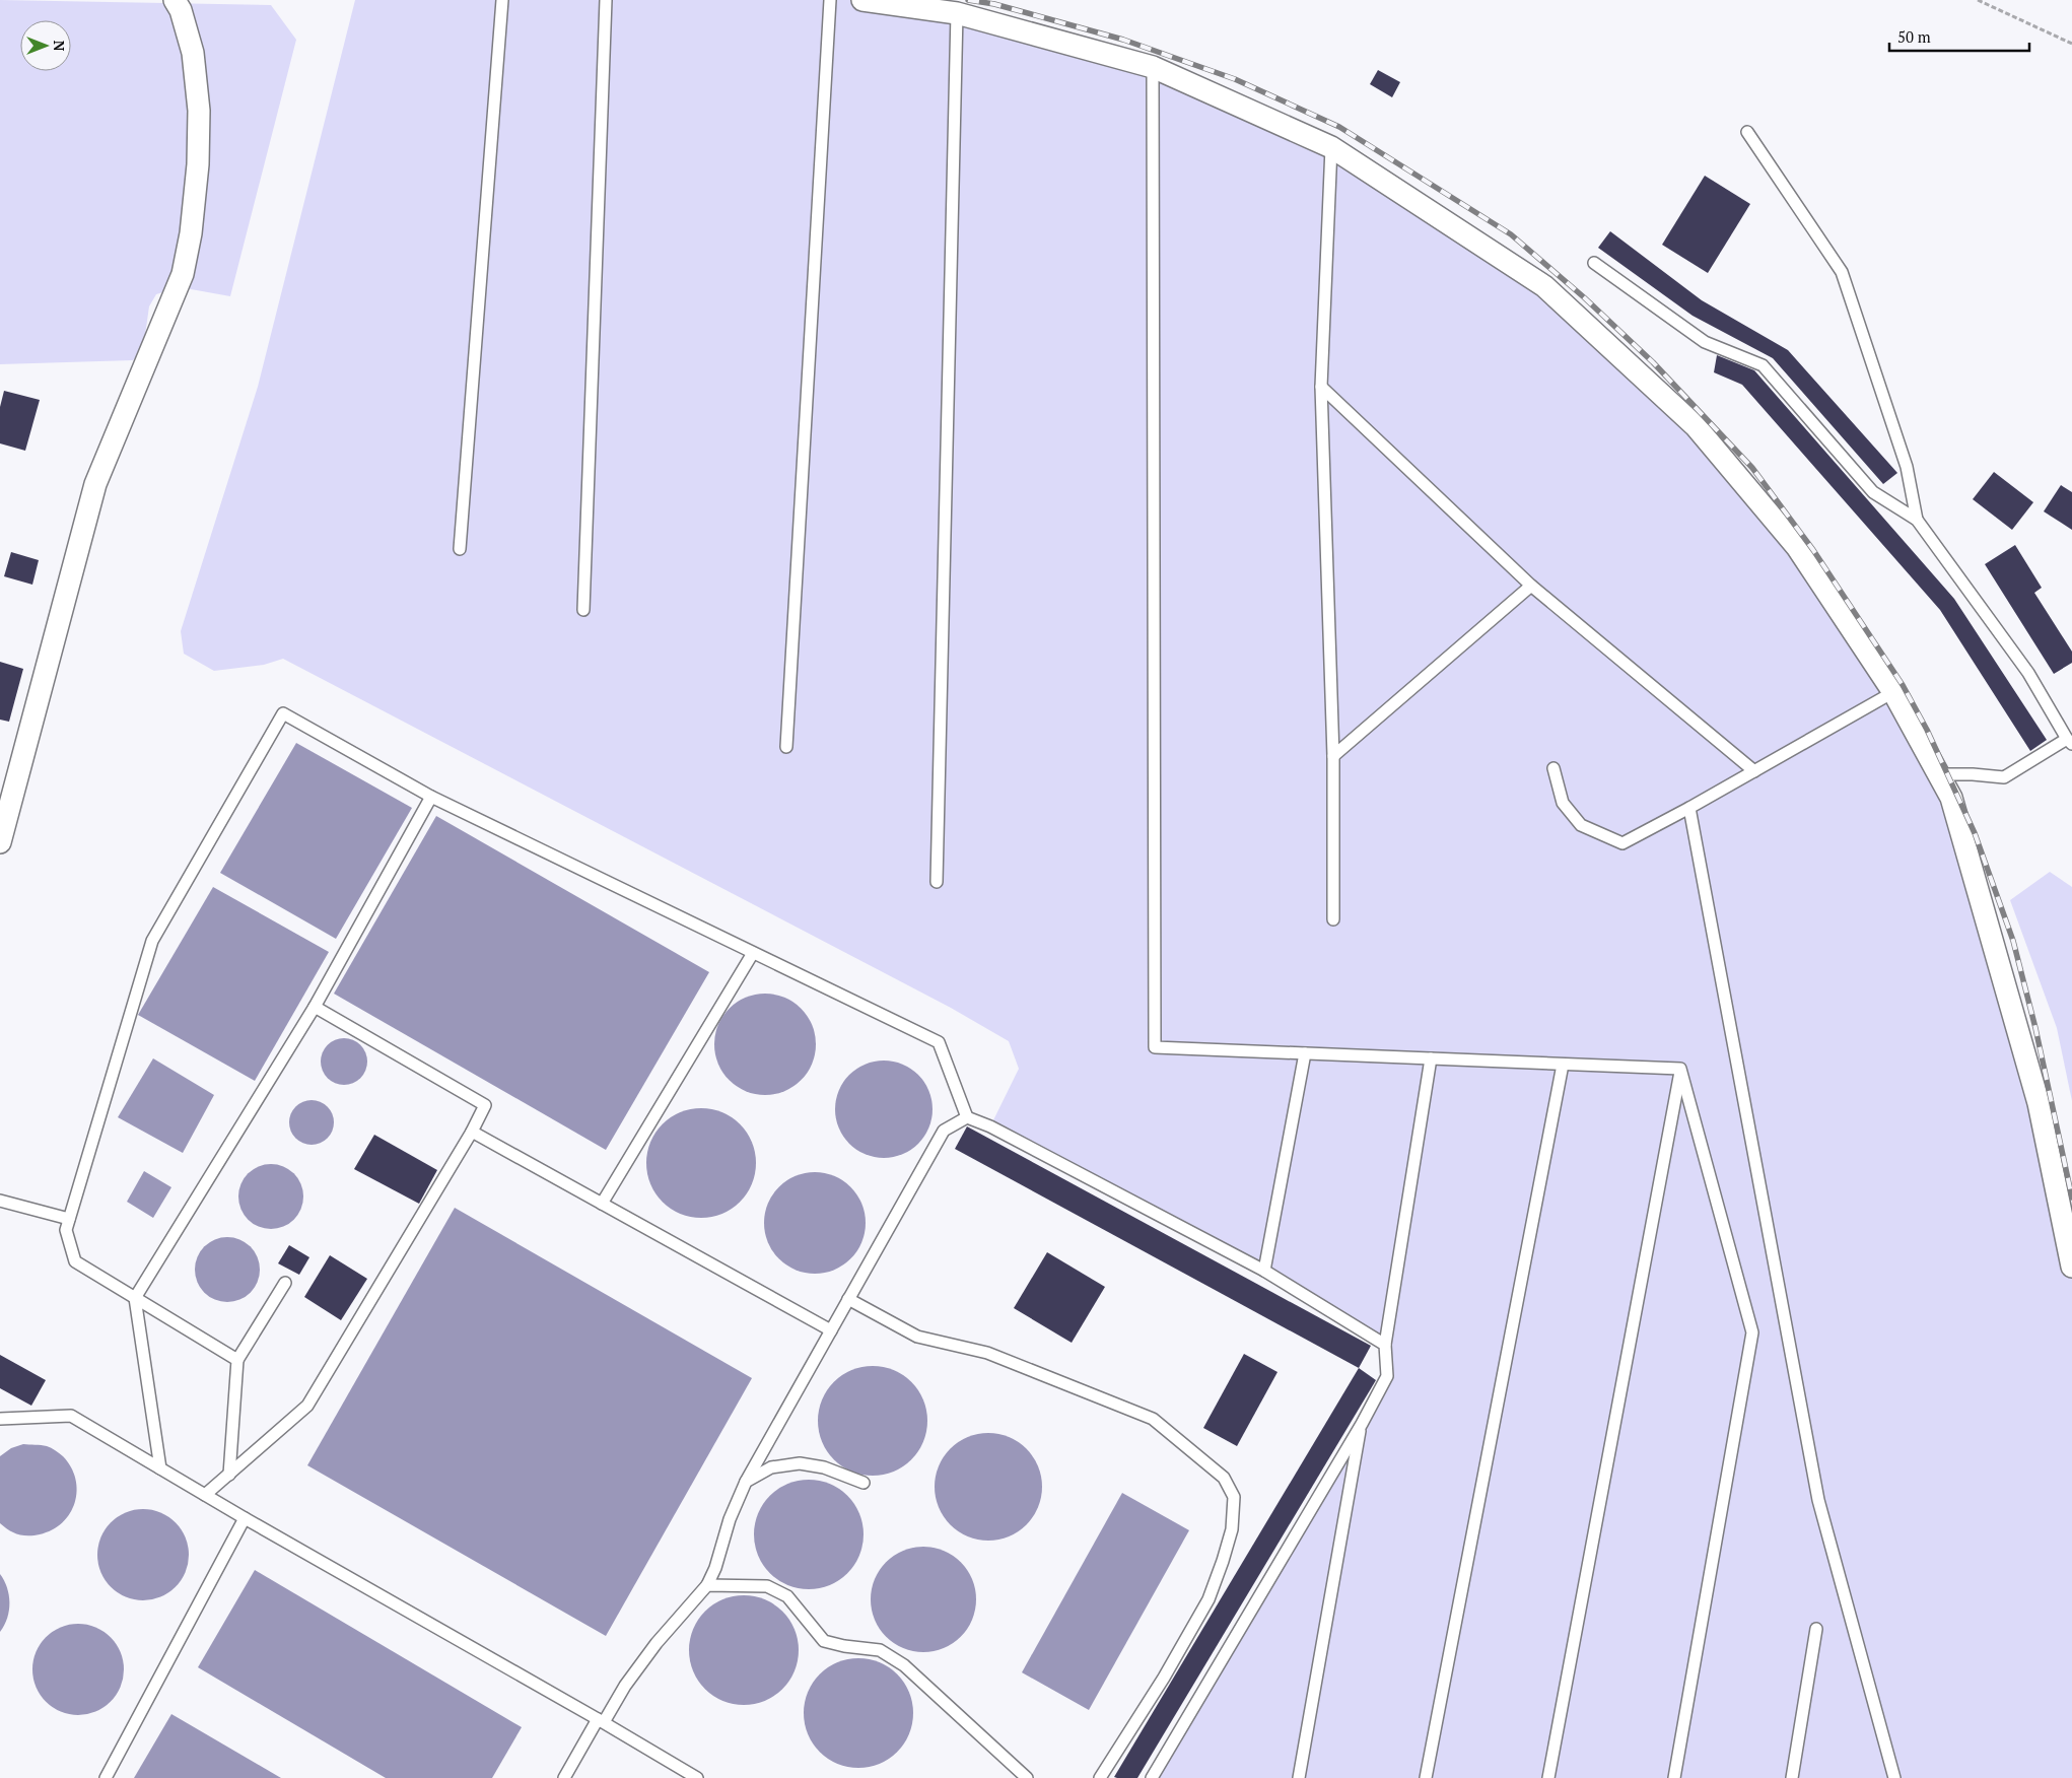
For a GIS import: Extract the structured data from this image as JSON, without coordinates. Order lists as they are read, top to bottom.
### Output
{
  "scale_bar": "50 m",
  "north": "right"
}
